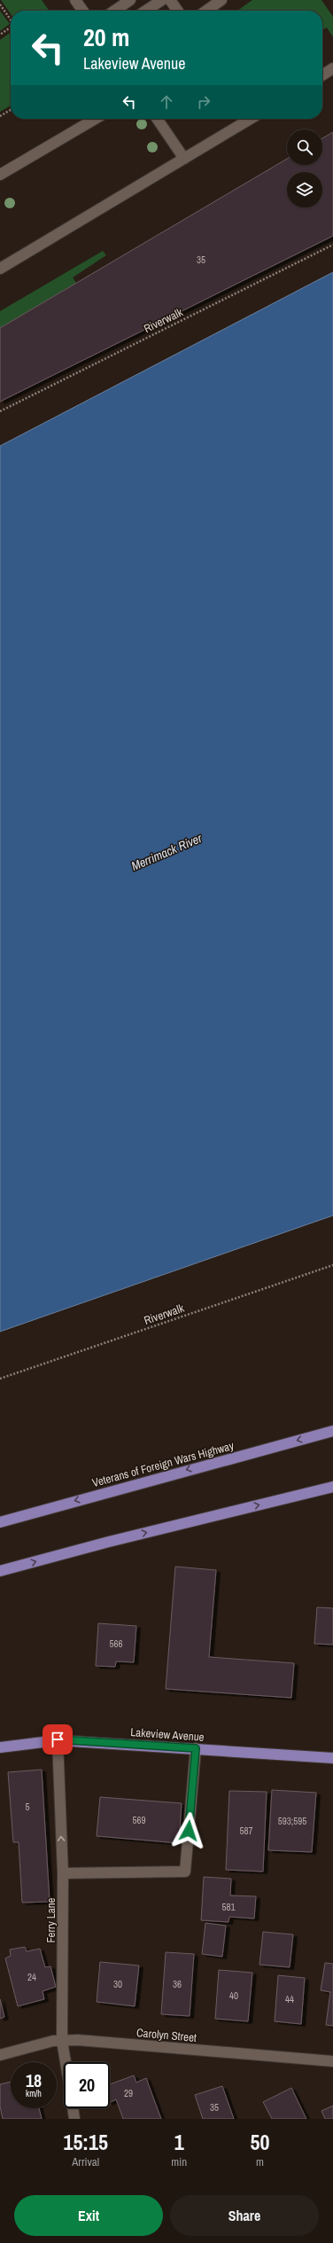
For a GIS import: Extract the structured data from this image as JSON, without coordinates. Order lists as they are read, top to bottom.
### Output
{
  "streets": {
    "main road": ["Veterans of Foreign Wars Highway", "Lakeview Avenue"],
    "street": ["Ferry Lane", "Carolyn Street"],
    "path": ["Riverwalk"]
  },
  "crossings": [
    ["Lakeview Avenue", "Ferry Lane"],
    ["Ferry Lane", "Carolyn Street"]
  ],
  "one_way": ["Ferry Lane"],
  "water": ["Merrimack River"],
  "house_numbers": [
    "35",
    "566",
    "5",
    "569",
    "593;595",
    "587",
    "581",
    "24",
    "30",
    "36",
    "40",
    "44",
    "29",
    "35"
  ],
  "page": {
    "turn": ["20 m", "Lakeview Avenue"],
    "speed": "18 km/h",
    "limit": "20",
    "eta": [
      "15:15",
      "Arrival",
      "1",
      "min",
      "50",
      "m"
    ],
    "buttons": ["Exit", "Share"]
  }
}
